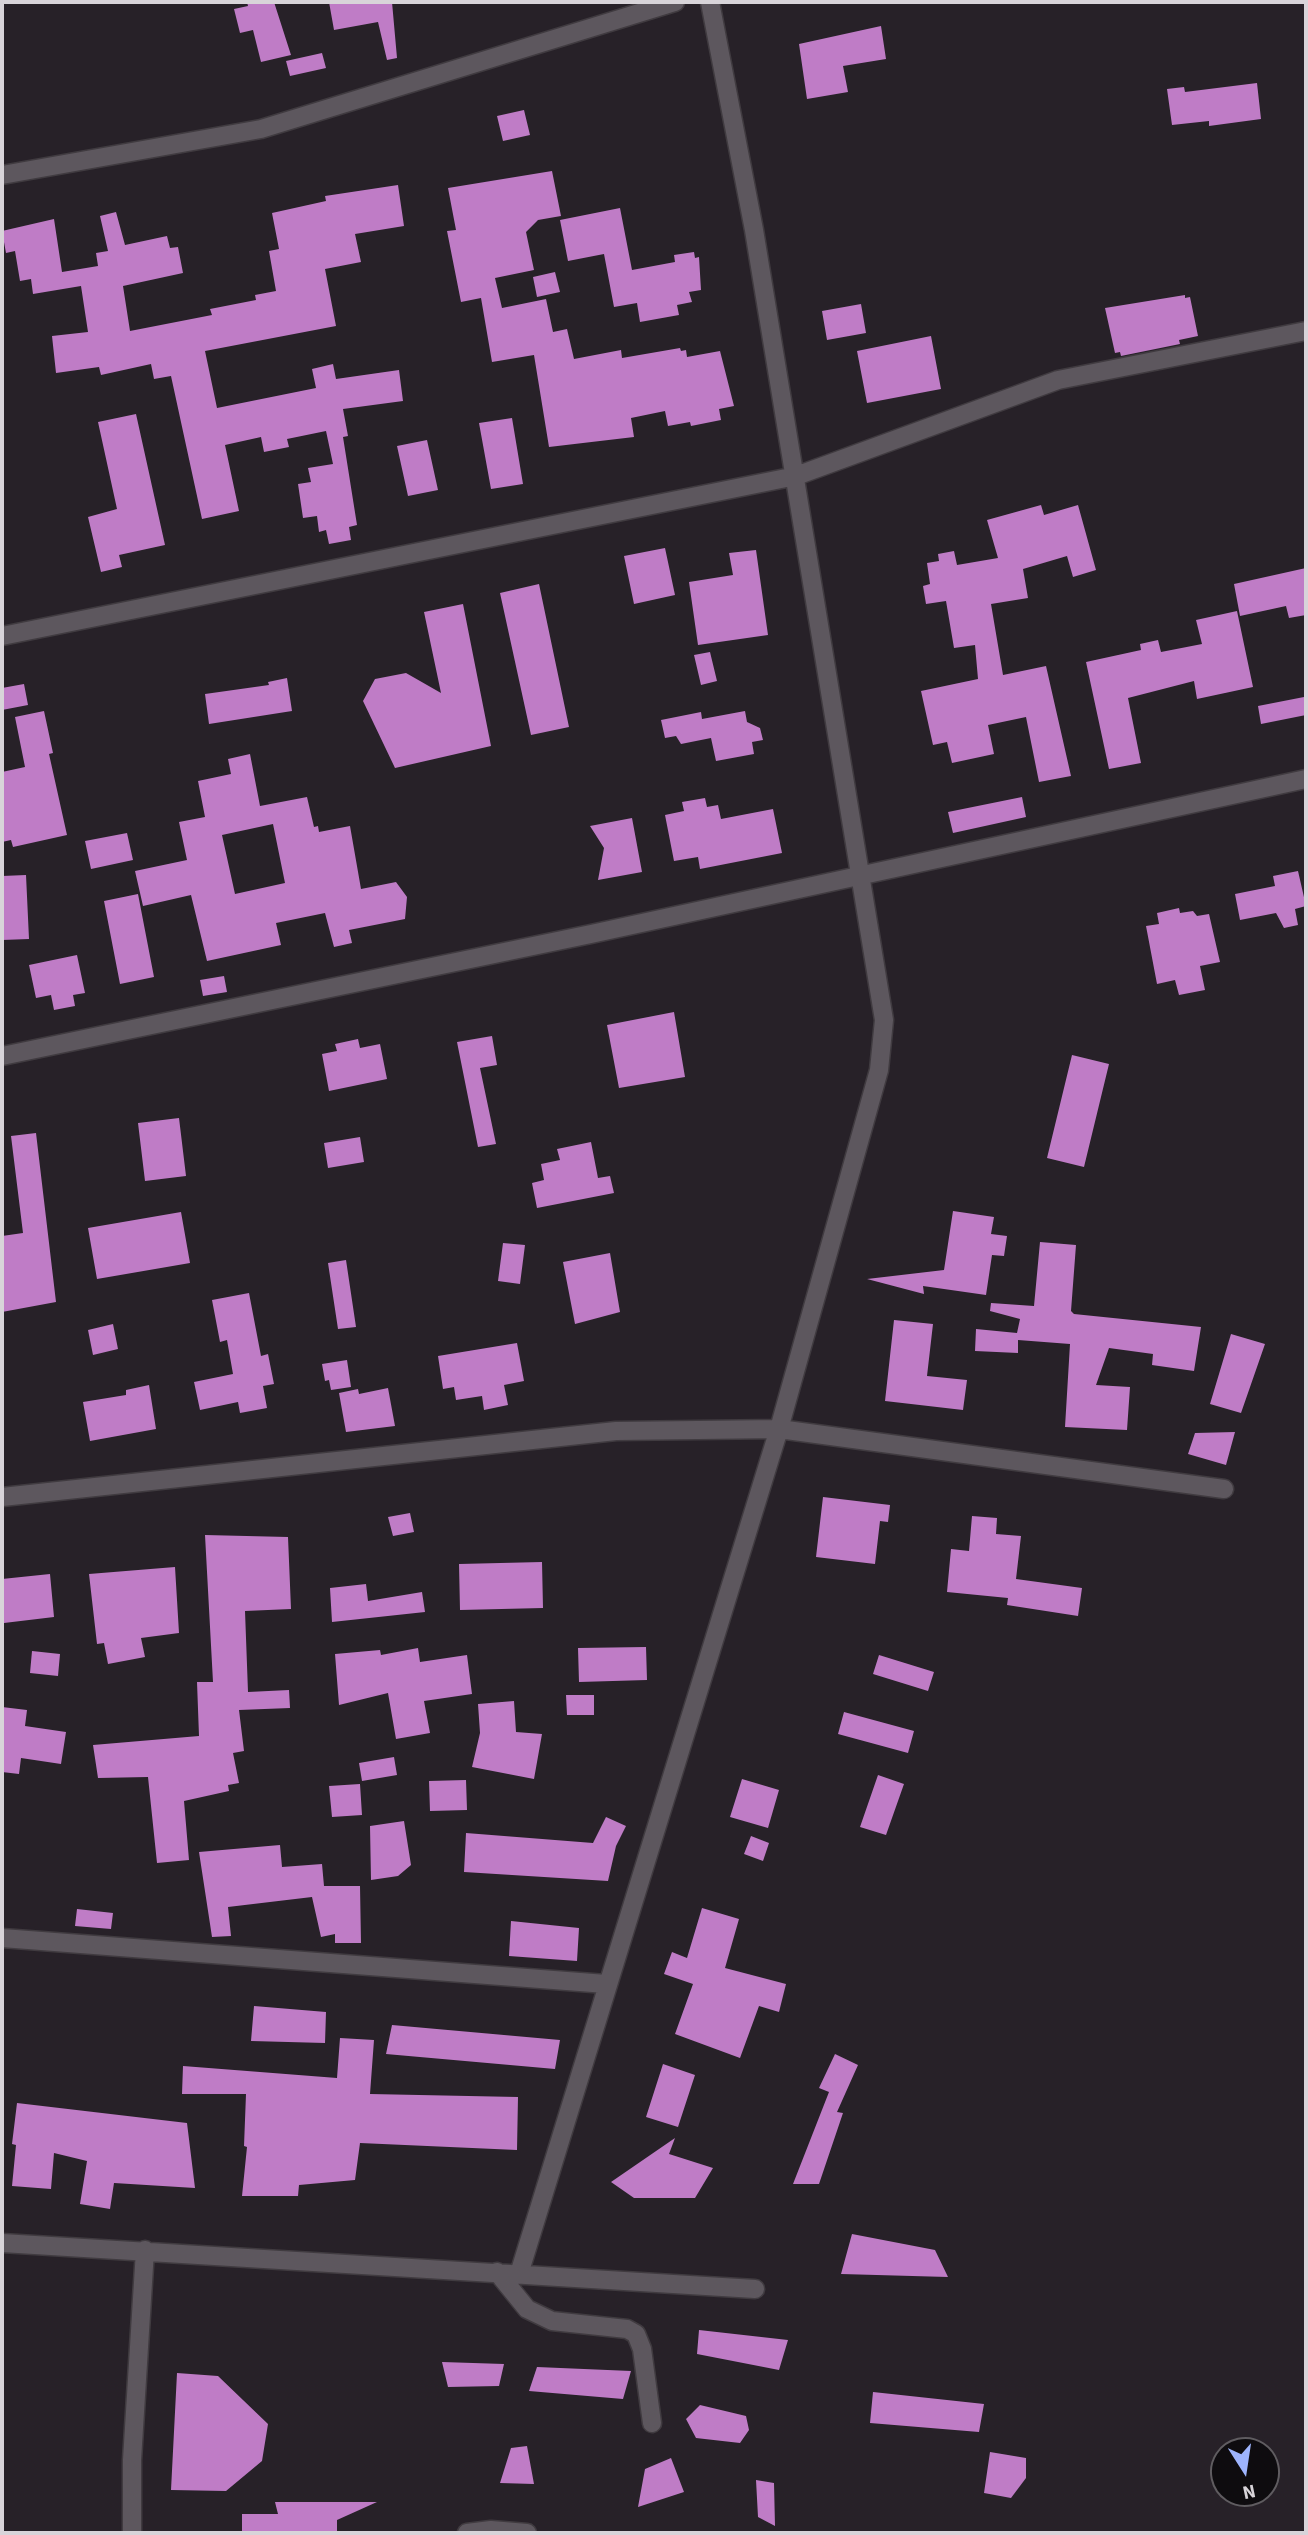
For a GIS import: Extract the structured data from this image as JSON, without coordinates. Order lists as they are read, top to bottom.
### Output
{
  "north": "bottom"
}
